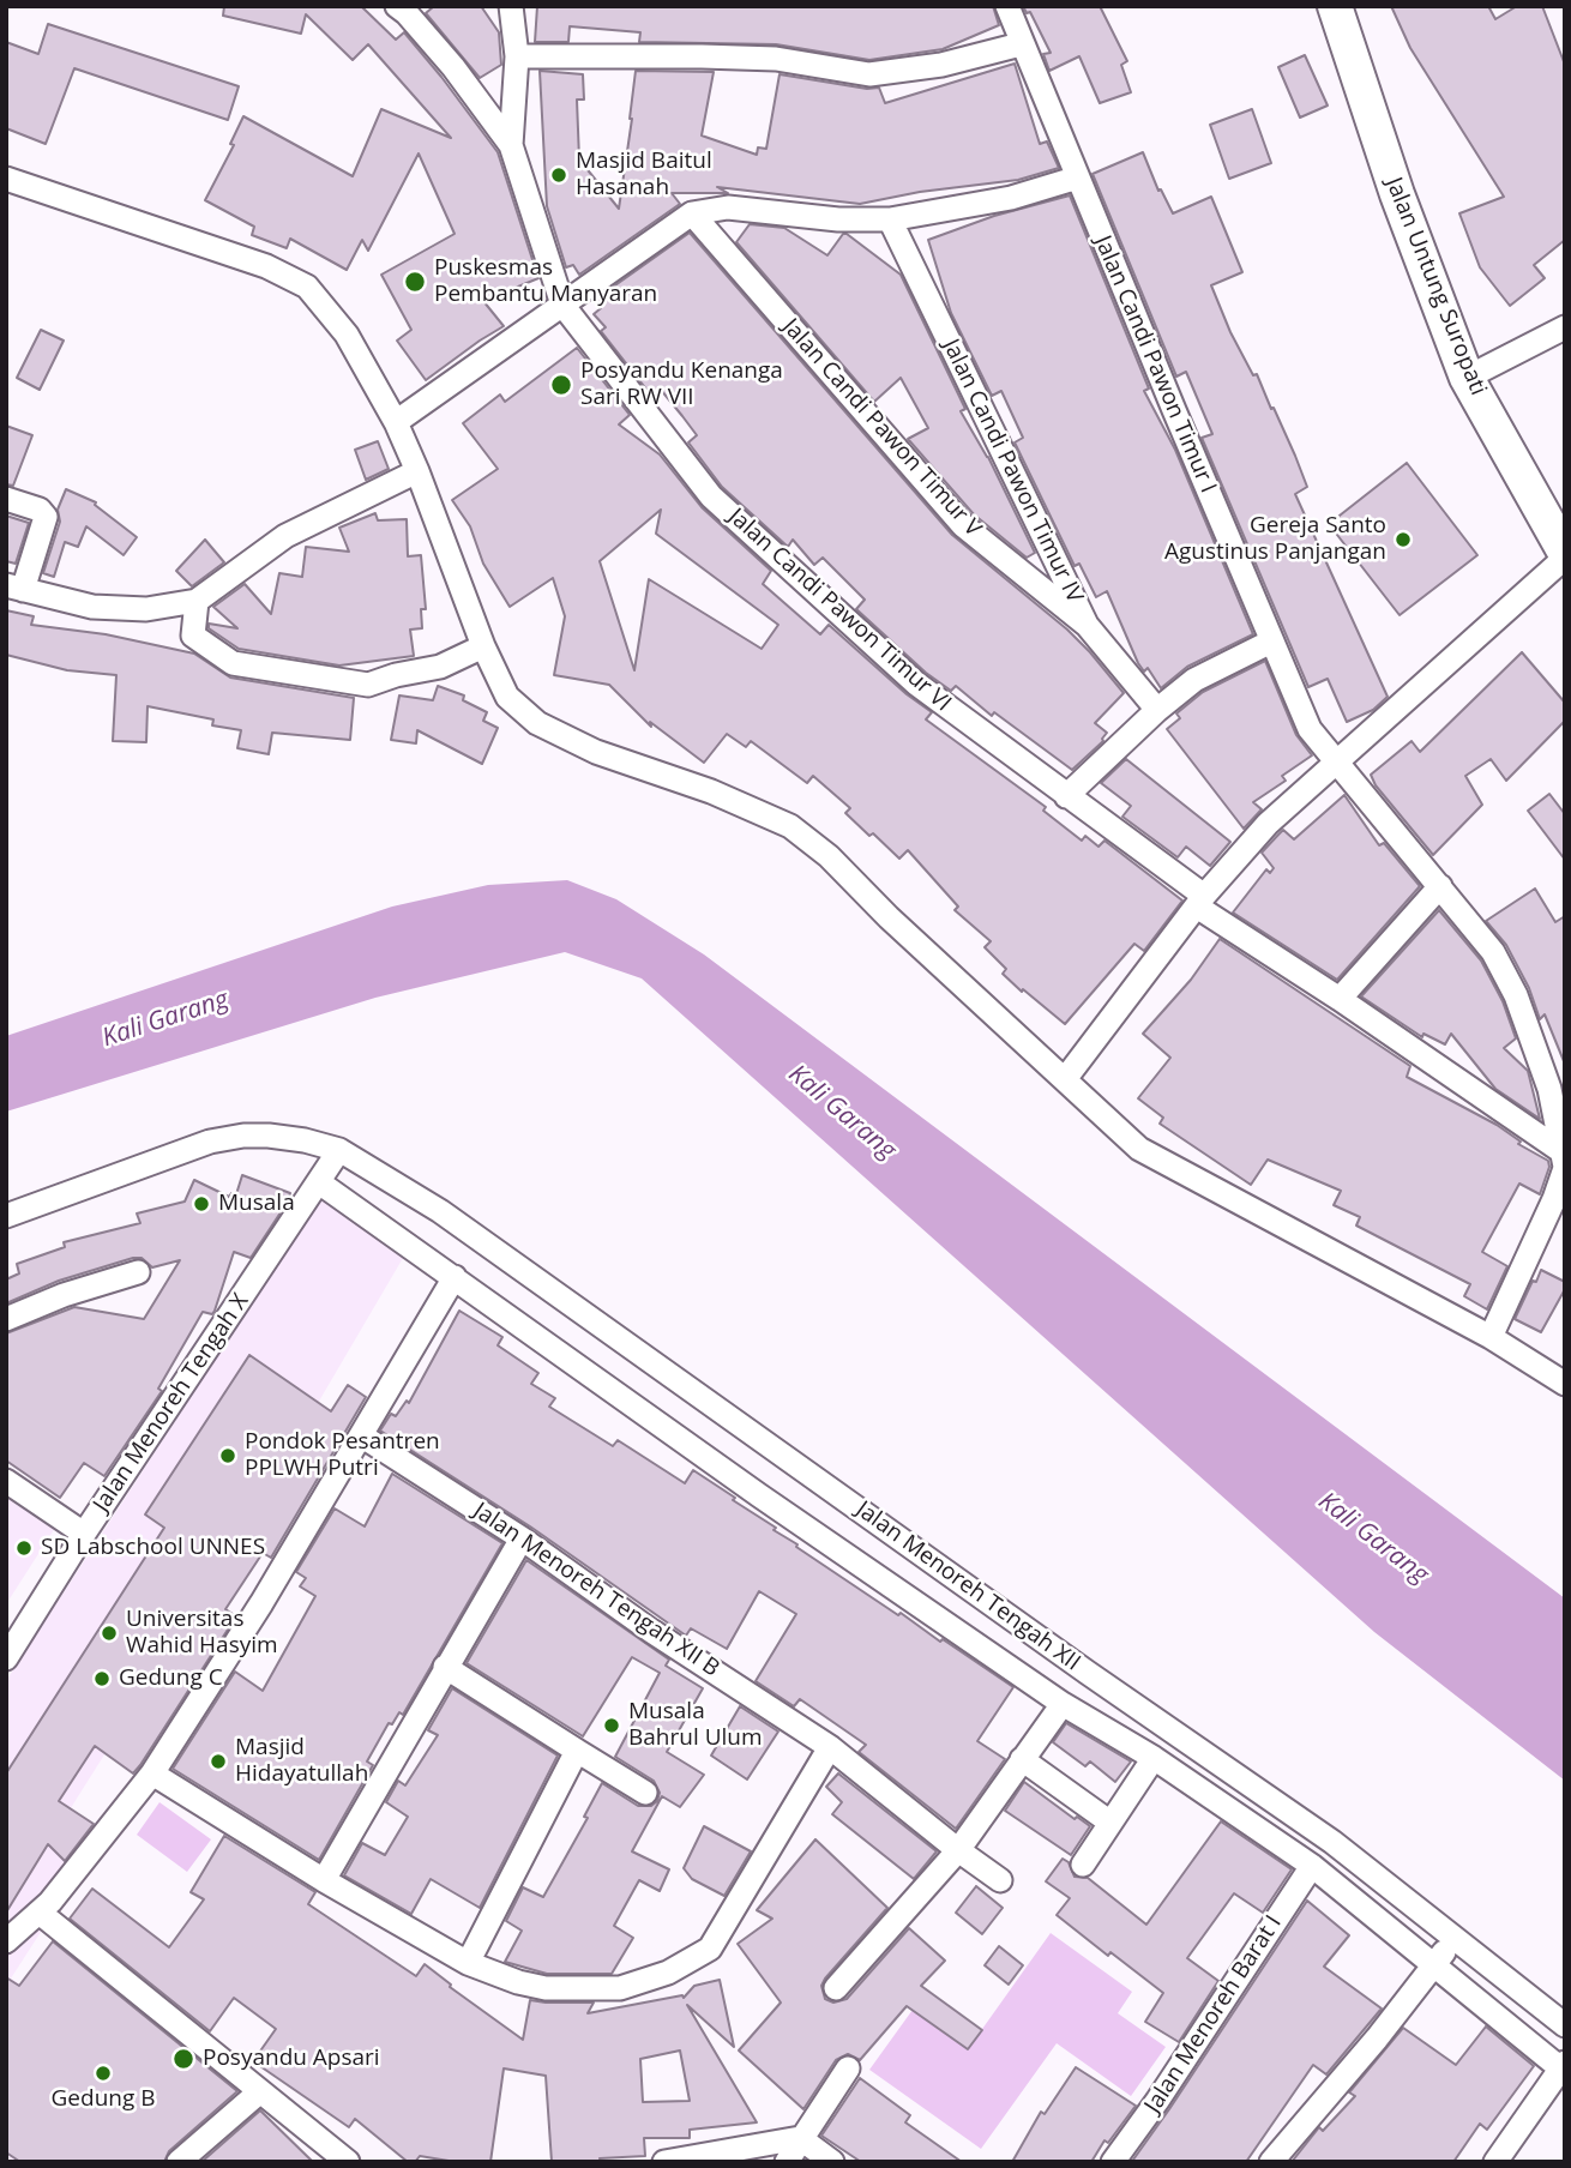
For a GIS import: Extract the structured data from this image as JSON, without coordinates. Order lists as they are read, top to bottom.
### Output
{
  "streets": {
    "main road": ["Jalan Untung Suropati"],
    "street": [
      "Jalan Candi Pawon Timur I",
      "Jalan Candi Pawon Timur V",
      "Jalan Candi Pawon Timur IV",
      "Jalan Candi Pawon Timur VI",
      "Jalan Menoreh Tengah X",
      "Jalan Menoreh Tengah XII",
      "Jalan Menoreh Tengah XII B",
      "Jalan Menoreh Barat I"
    ]
  },
  "crossings": [
    ["Jalan Candi Pawon Timur I", "Jalan Candi Pawon Timur VI"],
    ["Jalan Candi Pawon Timur V", "Jalan Candi Pawon Timur IV"],
    ["Jalan Menoreh Tengah X", "Jalan Menoreh Tengah XII"]
  ],
  "water": ["Kali Garang"],
  "places": [
    "Masjid Baitul Hasanah",
    "Puskesmas Pembantu Manyaran",
    "Posyandu Kenanga Sari RW VII",
    "Gereja Santo Agustinus Panjangan",
    "Musala",
    "Pondok Pesantren PPLWH Putri",
    "SD Labschool UNNES",
    "Universitas Wahid Hasyim",
    "Gedung C",
    "Musala Bahrul Ulum",
    "Masjid Hidayatullah",
    "Posyandu Apsari",
    "Gedung B"
  ]
}
